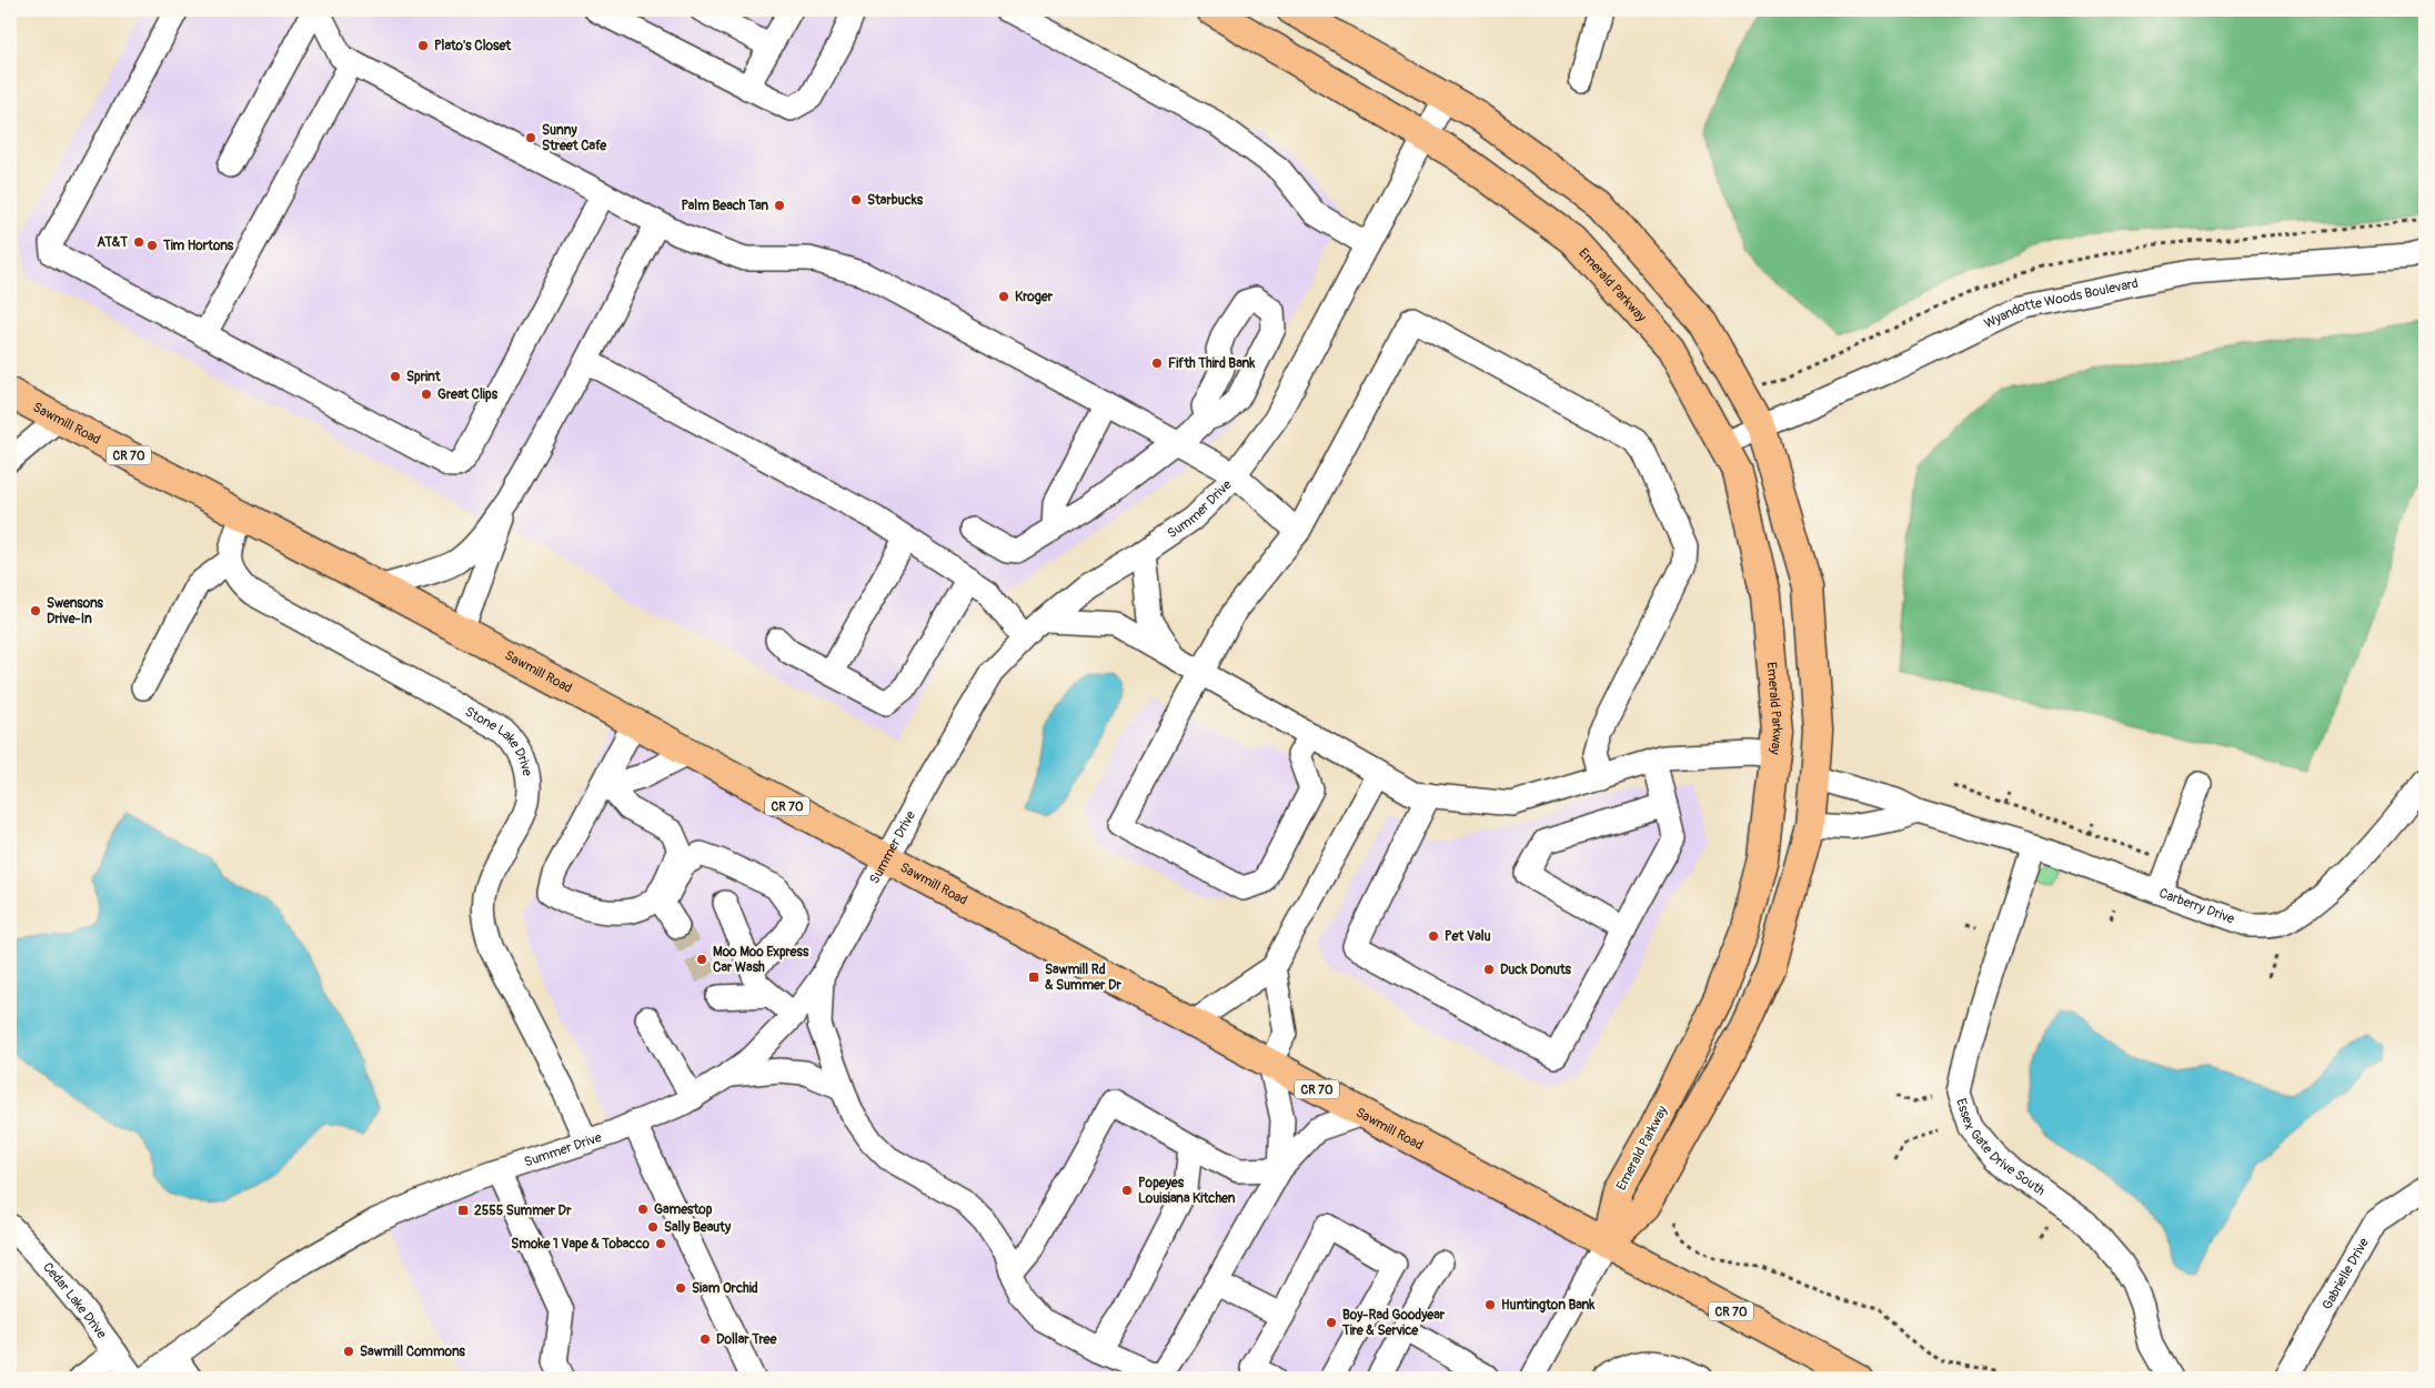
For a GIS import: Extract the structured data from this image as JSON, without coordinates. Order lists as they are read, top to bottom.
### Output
{
  "streets": {
    "main road": ["Emerald Parkway", "Sawmill Road", "CR 70"],
    "street": [
      "Wyandotte Woods Boulevard",
      "Summer Drive",
      "Stone Lake Drive",
      "Carberry Drive",
      "Essex Gate Drive South",
      "Gabrielle Drive",
      "Cedar Lake Drive"
    ]
  },
  "crossings": [
    ["Emerald Parkway", "Wyandotte Woods Boulevard"],
    ["Emerald Parkway", "Sawmill Road"],
    ["Emerald Parkway", "Summer Drive"],
    ["Sawmill Road", "Summer Drive"],
    ["Summer Drive", "Stone Lake Drive"],
    ["Carberry Drive", "Essex Gate Drive South"]
  ],
  "places": {
    "other": [
      "Plato's Closet",
      "Sunny Street Cafe",
      "Starbucks",
      "Palm Beach Tan",
      "AT&T",
      "Tim Hortons",
      "Kroger",
      "Fifth Third Bank",
      "Sprint",
      "Great Clips",
      "Swensons Drive-In",
      "Pet Valu",
      "Moo Moo Express Car Wash",
      "Duck Donuts",
      "Popeyes Louisiana Kitchen",
      "Gamestop",
      "Sally Beauty",
      "Smoke 1 Vape & Tobacco",
      "Siam Orchid",
      "Huntington Bank",
      "Boy-Rad Goodyear Tire & Service",
      "Dollar Tree",
      "Sawmill Commons"
    ],
    "transit": ["Sawmill Rd & Summer Dr", "2555 Summer Dr"]
  }
}
